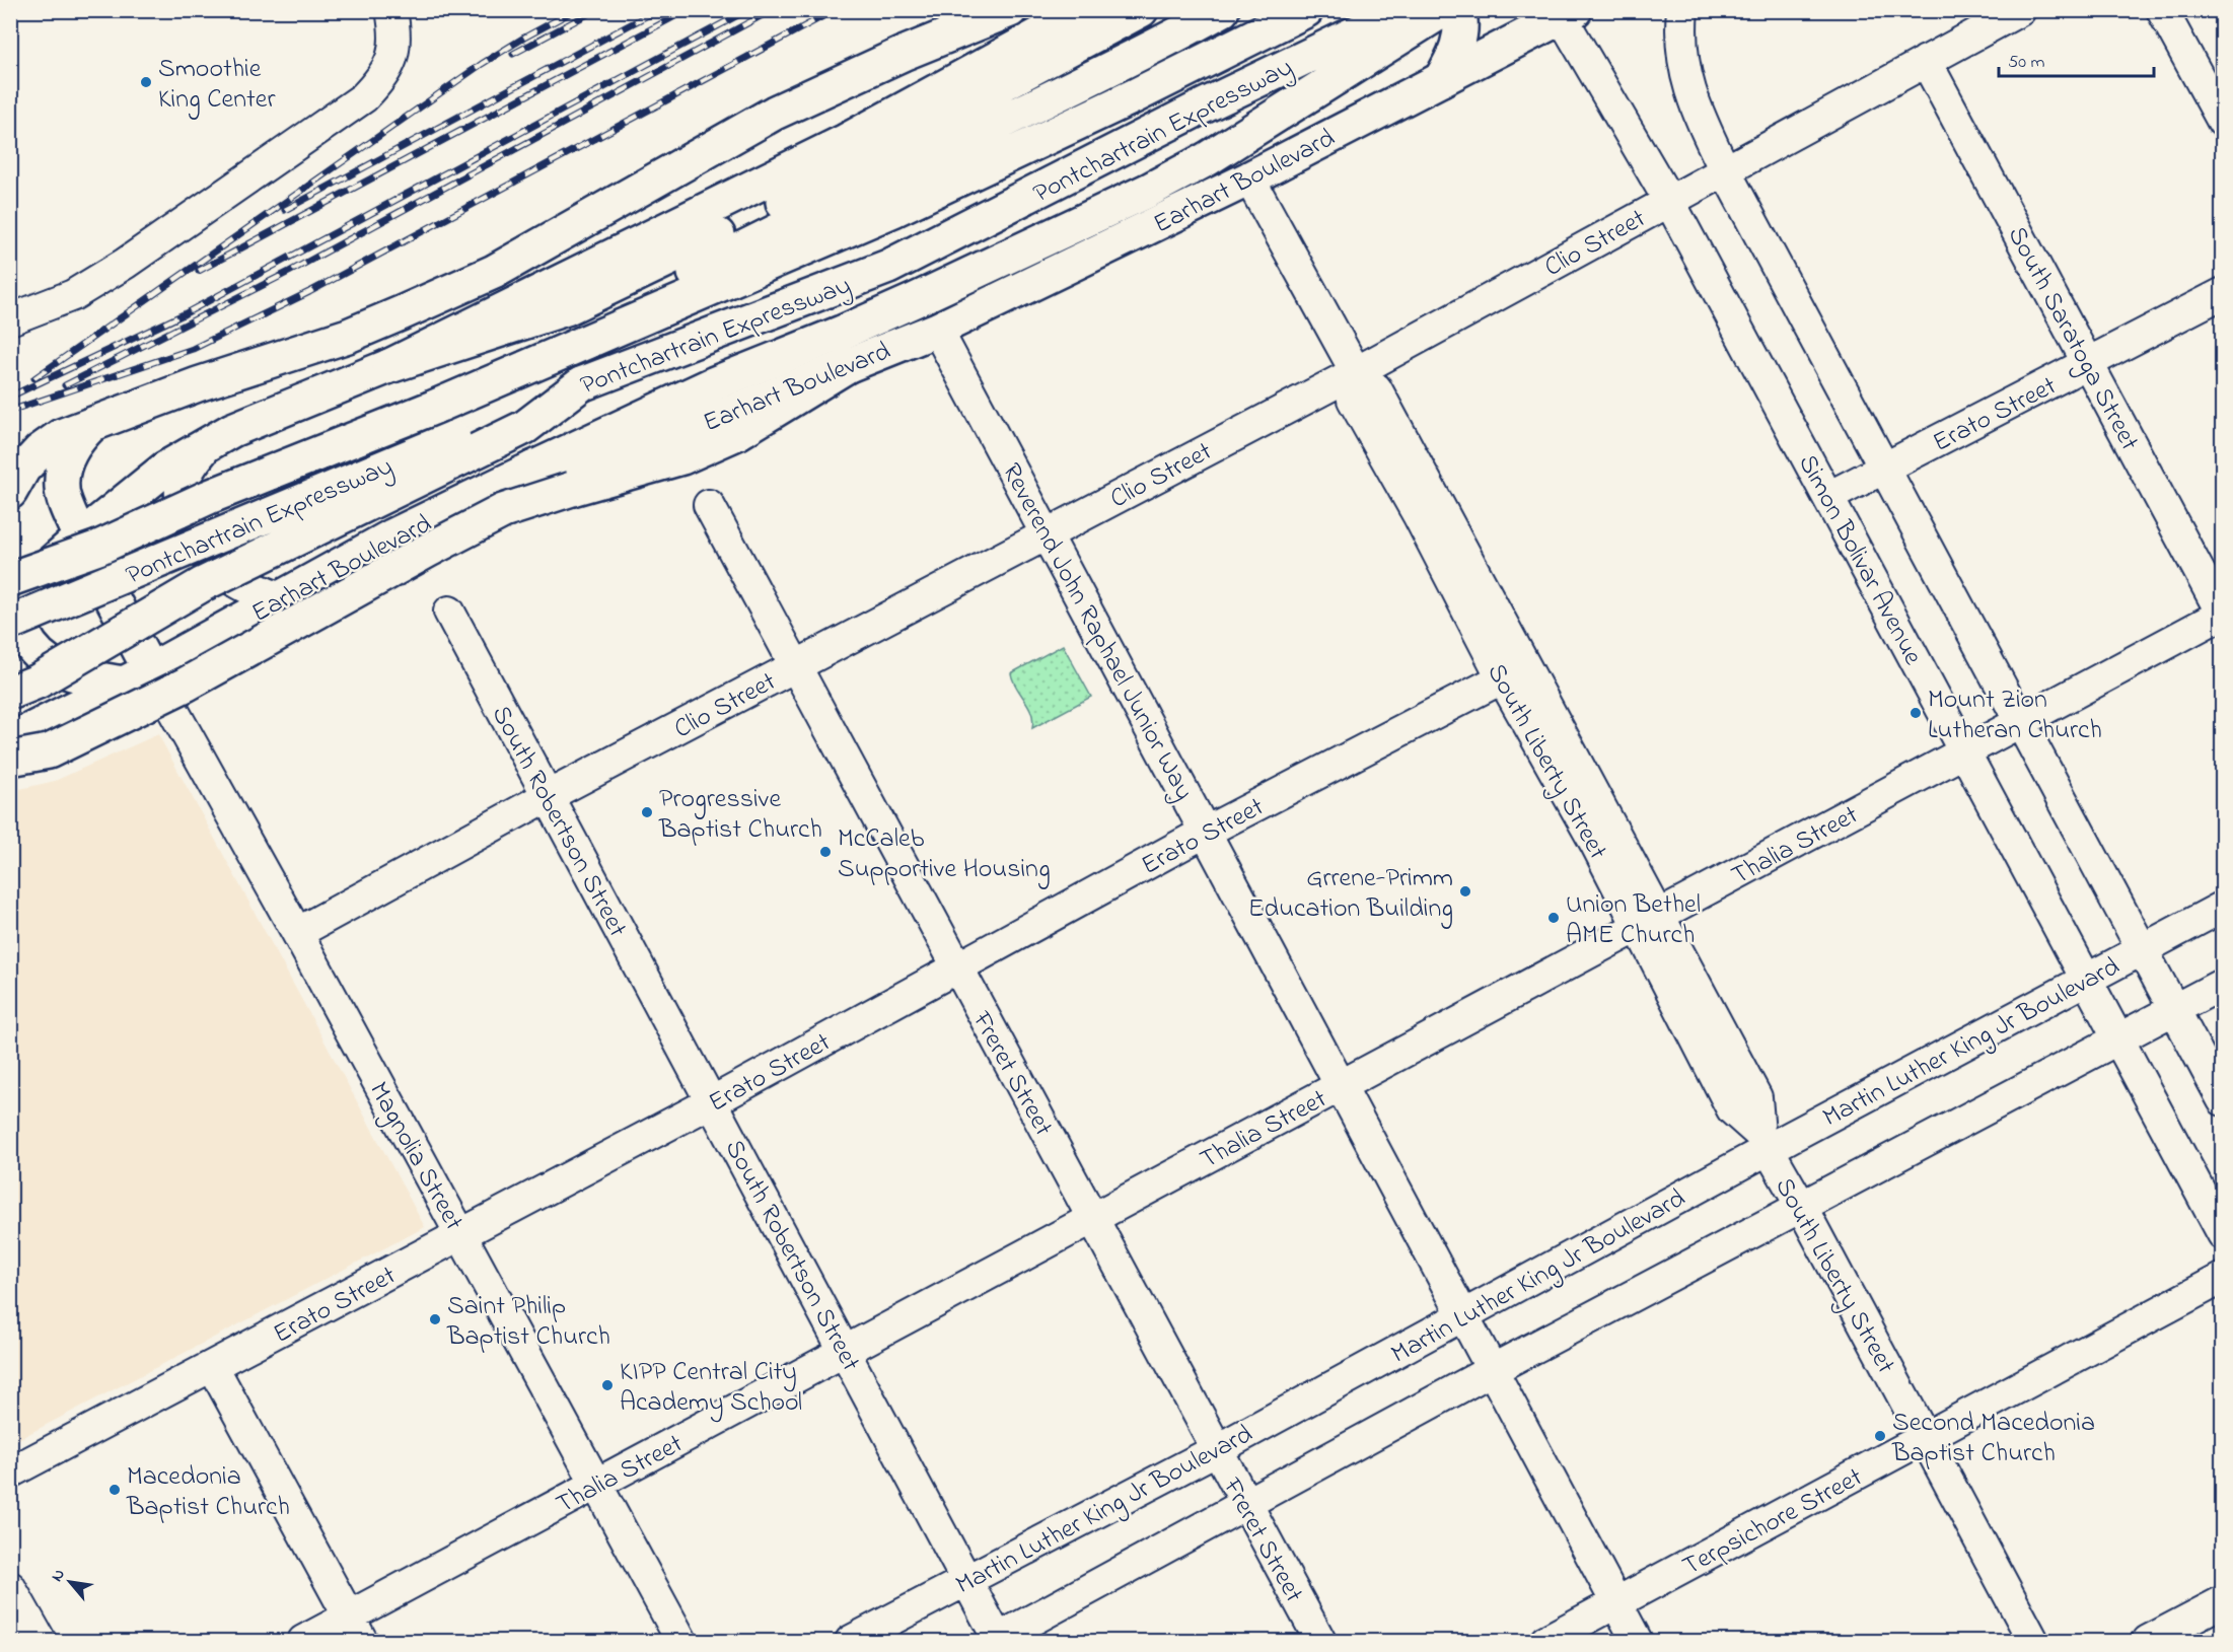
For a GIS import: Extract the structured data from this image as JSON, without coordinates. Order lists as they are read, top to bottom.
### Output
{
  "streets": {
    "main road": ["Pontchartrain Expressway", "Earhart Boulevard"],
    "street": [
      "Clio Street",
      "South Saratoga Street",
      "Erato Street",
      "Simon Bolivar Avenue",
      "Reverend John Raphael Junior Way",
      "South Liberty Street",
      "South Robertson Street",
      "Thalia Street",
      "Martin Luther King Jr Boulevard",
      "Freret Street",
      "Magnolia Street",
      "Terpsichore Street"
    ]
  },
  "crossings": [
    ["Earhart Boulevard", "Simon Bolivar Avenue"],
    ["Earhart Boulevard", "Reverend John Raphael Junior Way"],
    ["Earhart Boulevard", "Magnolia Street"],
    ["Clio Street", "South Saratoga Street"],
    ["Clio Street", "Simon Bolivar Avenue"],
    ["Clio Street", "Reverend John Raphael Junior Way"],
    ["Clio Street", "South Liberty Street"],
    ["Clio Street", "South Robertson Street"],
    ["Clio Street", "Freret Street"],
    ["Clio Street", "Magnolia Street"],
    ["South Saratoga Street", "Erato Street"],
    ["South Saratoga Street", "Thalia Street"],
    ["Erato Street", "Simon Bolivar Avenue"],
    ["Erato Street", "Reverend John Raphael Junior Way"],
    ["Erato Street", "South Liberty Street"],
    ["Erato Street", "South Robertson Street"],
    ["Erato Street", "Freret Street"],
    ["Erato Street", "Magnolia Street"],
    ["Simon Bolivar Avenue", "Thalia Street"],
    ["Simon Bolivar Avenue", "Martin Luther King Jr Boulevard"],
    ["Reverend John Raphael Junior Way", "Thalia Street"],
    ["Reverend John Raphael Junior Way", "Martin Luther King Jr Boulevard"],
    ["Reverend John Raphael Junior Way", "Terpsichore Street"],
    ["South Liberty Street", "Thalia Street"],
    ["South Liberty Street", "Martin Luther King Jr Boulevard"],
    ["South Liberty Street", "Terpsichore Street"],
    ["South Robertson Street", "Thalia Street"],
    ["South Robertson Street", "Martin Luther King Jr Boulevard"],
    ["Thalia Street", "Freret Street"],
    ["Thalia Street", "Magnolia Street"],
    ["Martin Luther King Jr Boulevard", "Freret Street"]
  ],
  "places": [
    "Smoothie King Center",
    "Mount Zion Lutheran Church",
    "Progressive Baptist Church",
    "McCaleb Supportive Housing",
    "Grrene-Primm Education Building",
    "Union Bethel AME Church",
    "Saint Philip Baptist Church",
    "KIPP Central City Academy School",
    "Second Macedonia Baptist Church",
    "Macedonia Baptist Church"
  ],
  "scale_bar": "50 m",
  "north": "top left"
}
